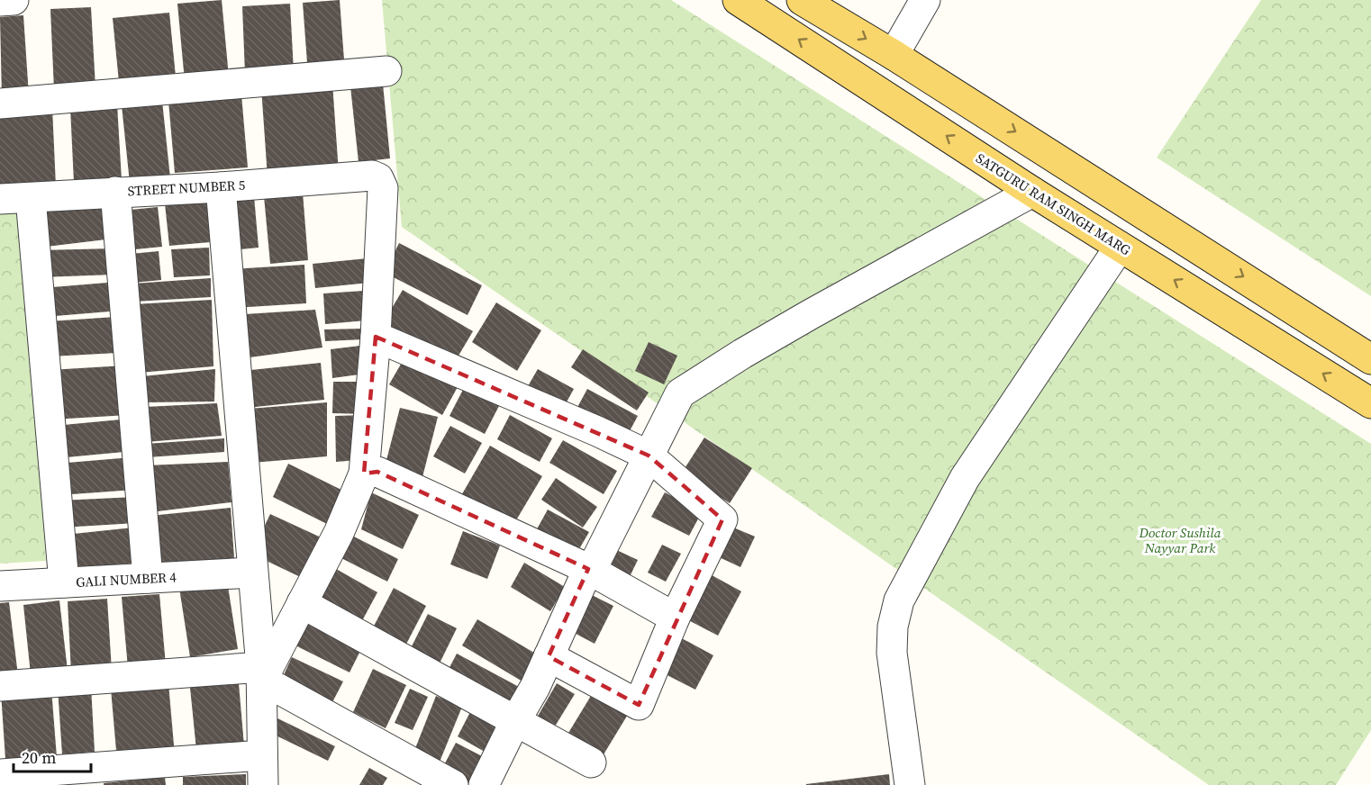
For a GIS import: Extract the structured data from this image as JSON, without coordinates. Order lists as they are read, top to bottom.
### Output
{
  "streets": {
    "main road": ["SATGURU RAM SINGH MARG"],
    "street": ["STREET NUMBER 5", "GALI NUMBER 4"]
  },
  "parks": ["Doctor Sushila Nayyar Park"],
  "scale_bar": "20 m"
}
